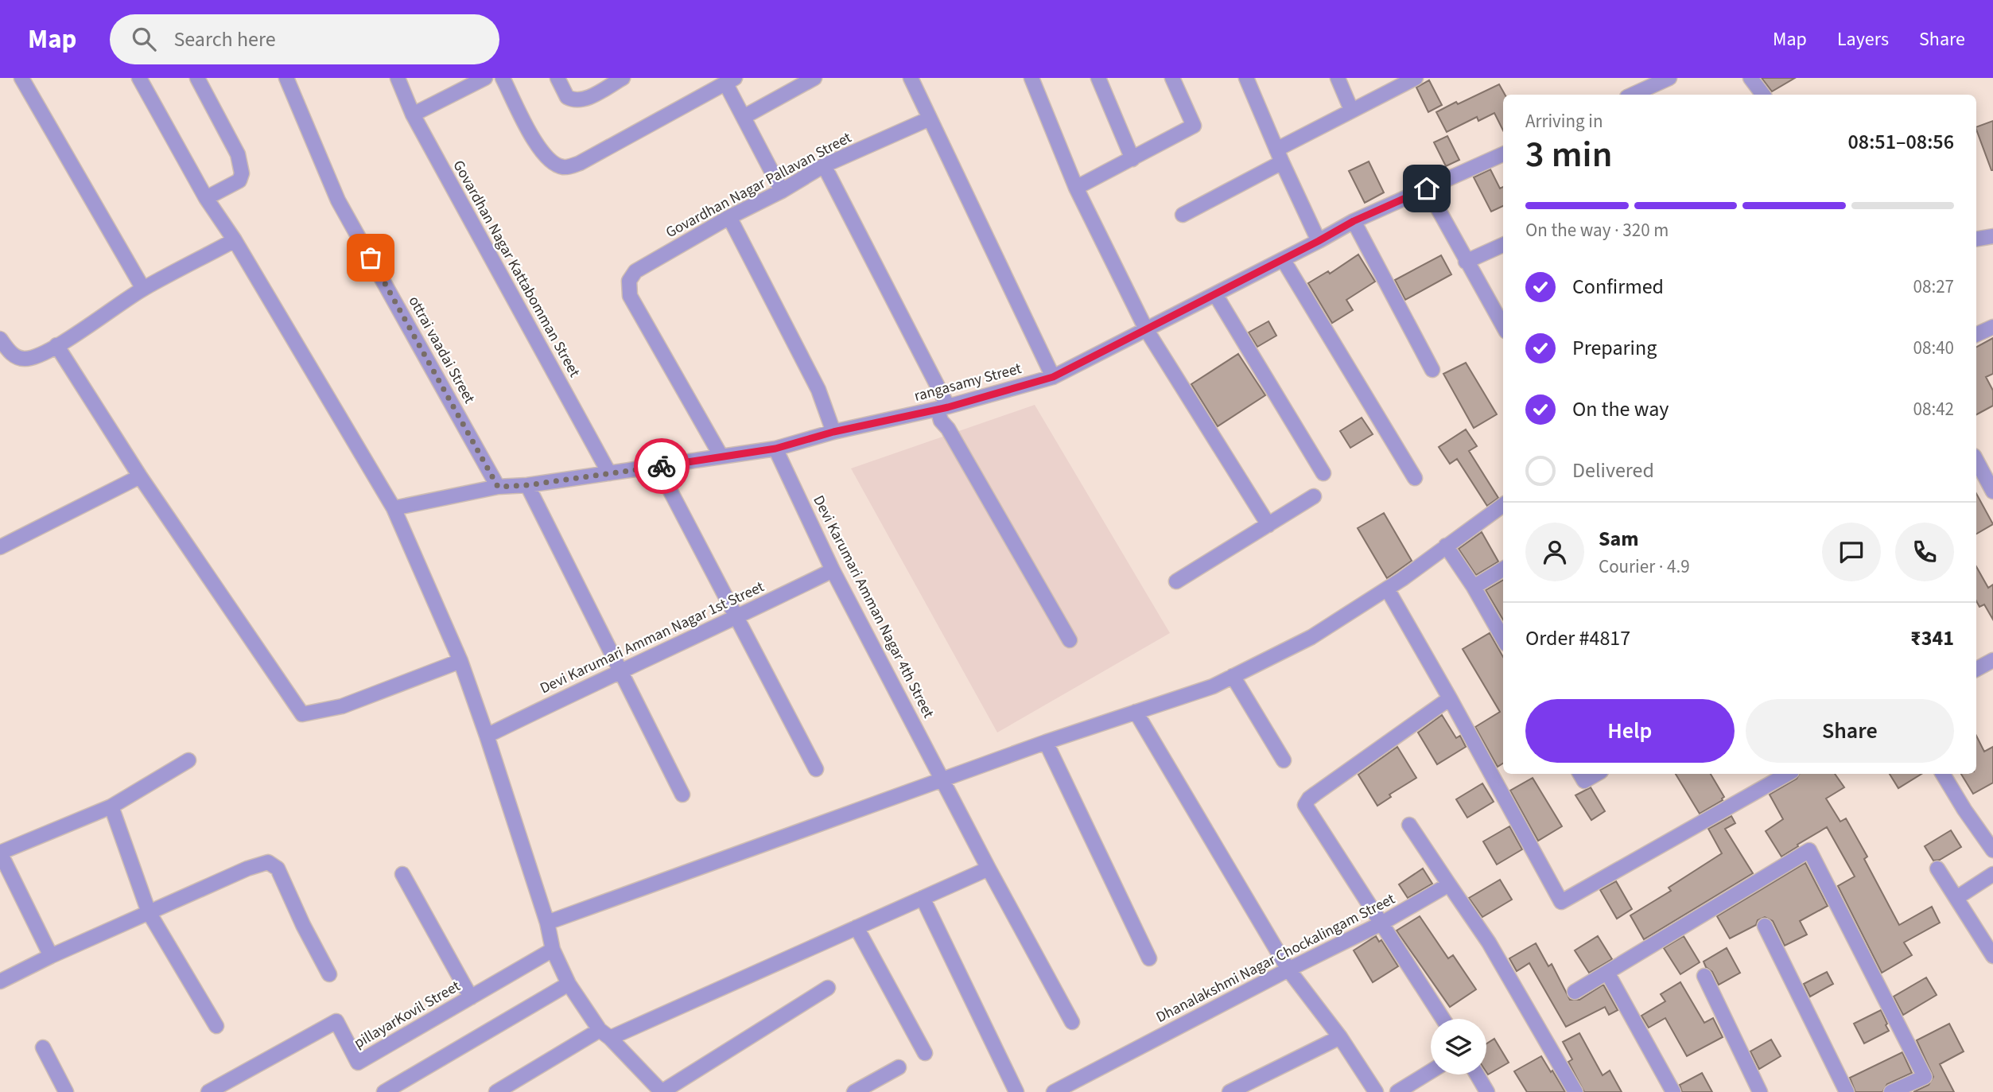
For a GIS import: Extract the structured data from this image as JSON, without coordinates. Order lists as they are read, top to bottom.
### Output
{
  "streets": {
    "street": [
      "Govardhan Nagar Pallavan Street",
      "Govardhan Nagar Kattabomman Street",
      "ottrai vaadai Street",
      "rangasamy Street",
      "Devi Karumari Amman Nagar 4th Street",
      "Devi Karumari Amman Nagar 1st Street",
      "Dhanalakshmi Nagar Chockalingam Street",
      "pillayarKovil Street"
    ]
  },
  "crossings": [
    ["Govardhan Nagar Pallavan Street", "rangasamy Street"],
    ["Govardhan Nagar Kattabomman Street", "rangasamy Street"],
    ["ottrai vaadai Street", "rangasamy Street"],
    ["rangasamy Street", "Devi Karumari Amman Nagar 4th Street"],
    ["Devi Karumari Amman Nagar 4th Street", "Devi Karumari Amman Nagar 1st Street"]
  ],
  "page": {
    "header": "Map",
    "search": "Search here",
    "nav": ["Map", "Layers", "Share"],
    "heading": ["3 min", "Arriving in", "08:51–08:56"],
    "panel": [
      "Sam",
      "Courier · 4.9",
      "Order #4817",
      "₹341"
    ],
    "bar": "On the way · 320 m",
    "list": [
      ["Confirmed", "08:27"],
      ["Preparing", "08:40"],
      ["On the way", "08:42"],
      "Delivered"
    ],
    "buttons": ["Help", "Share"]
  }
}
